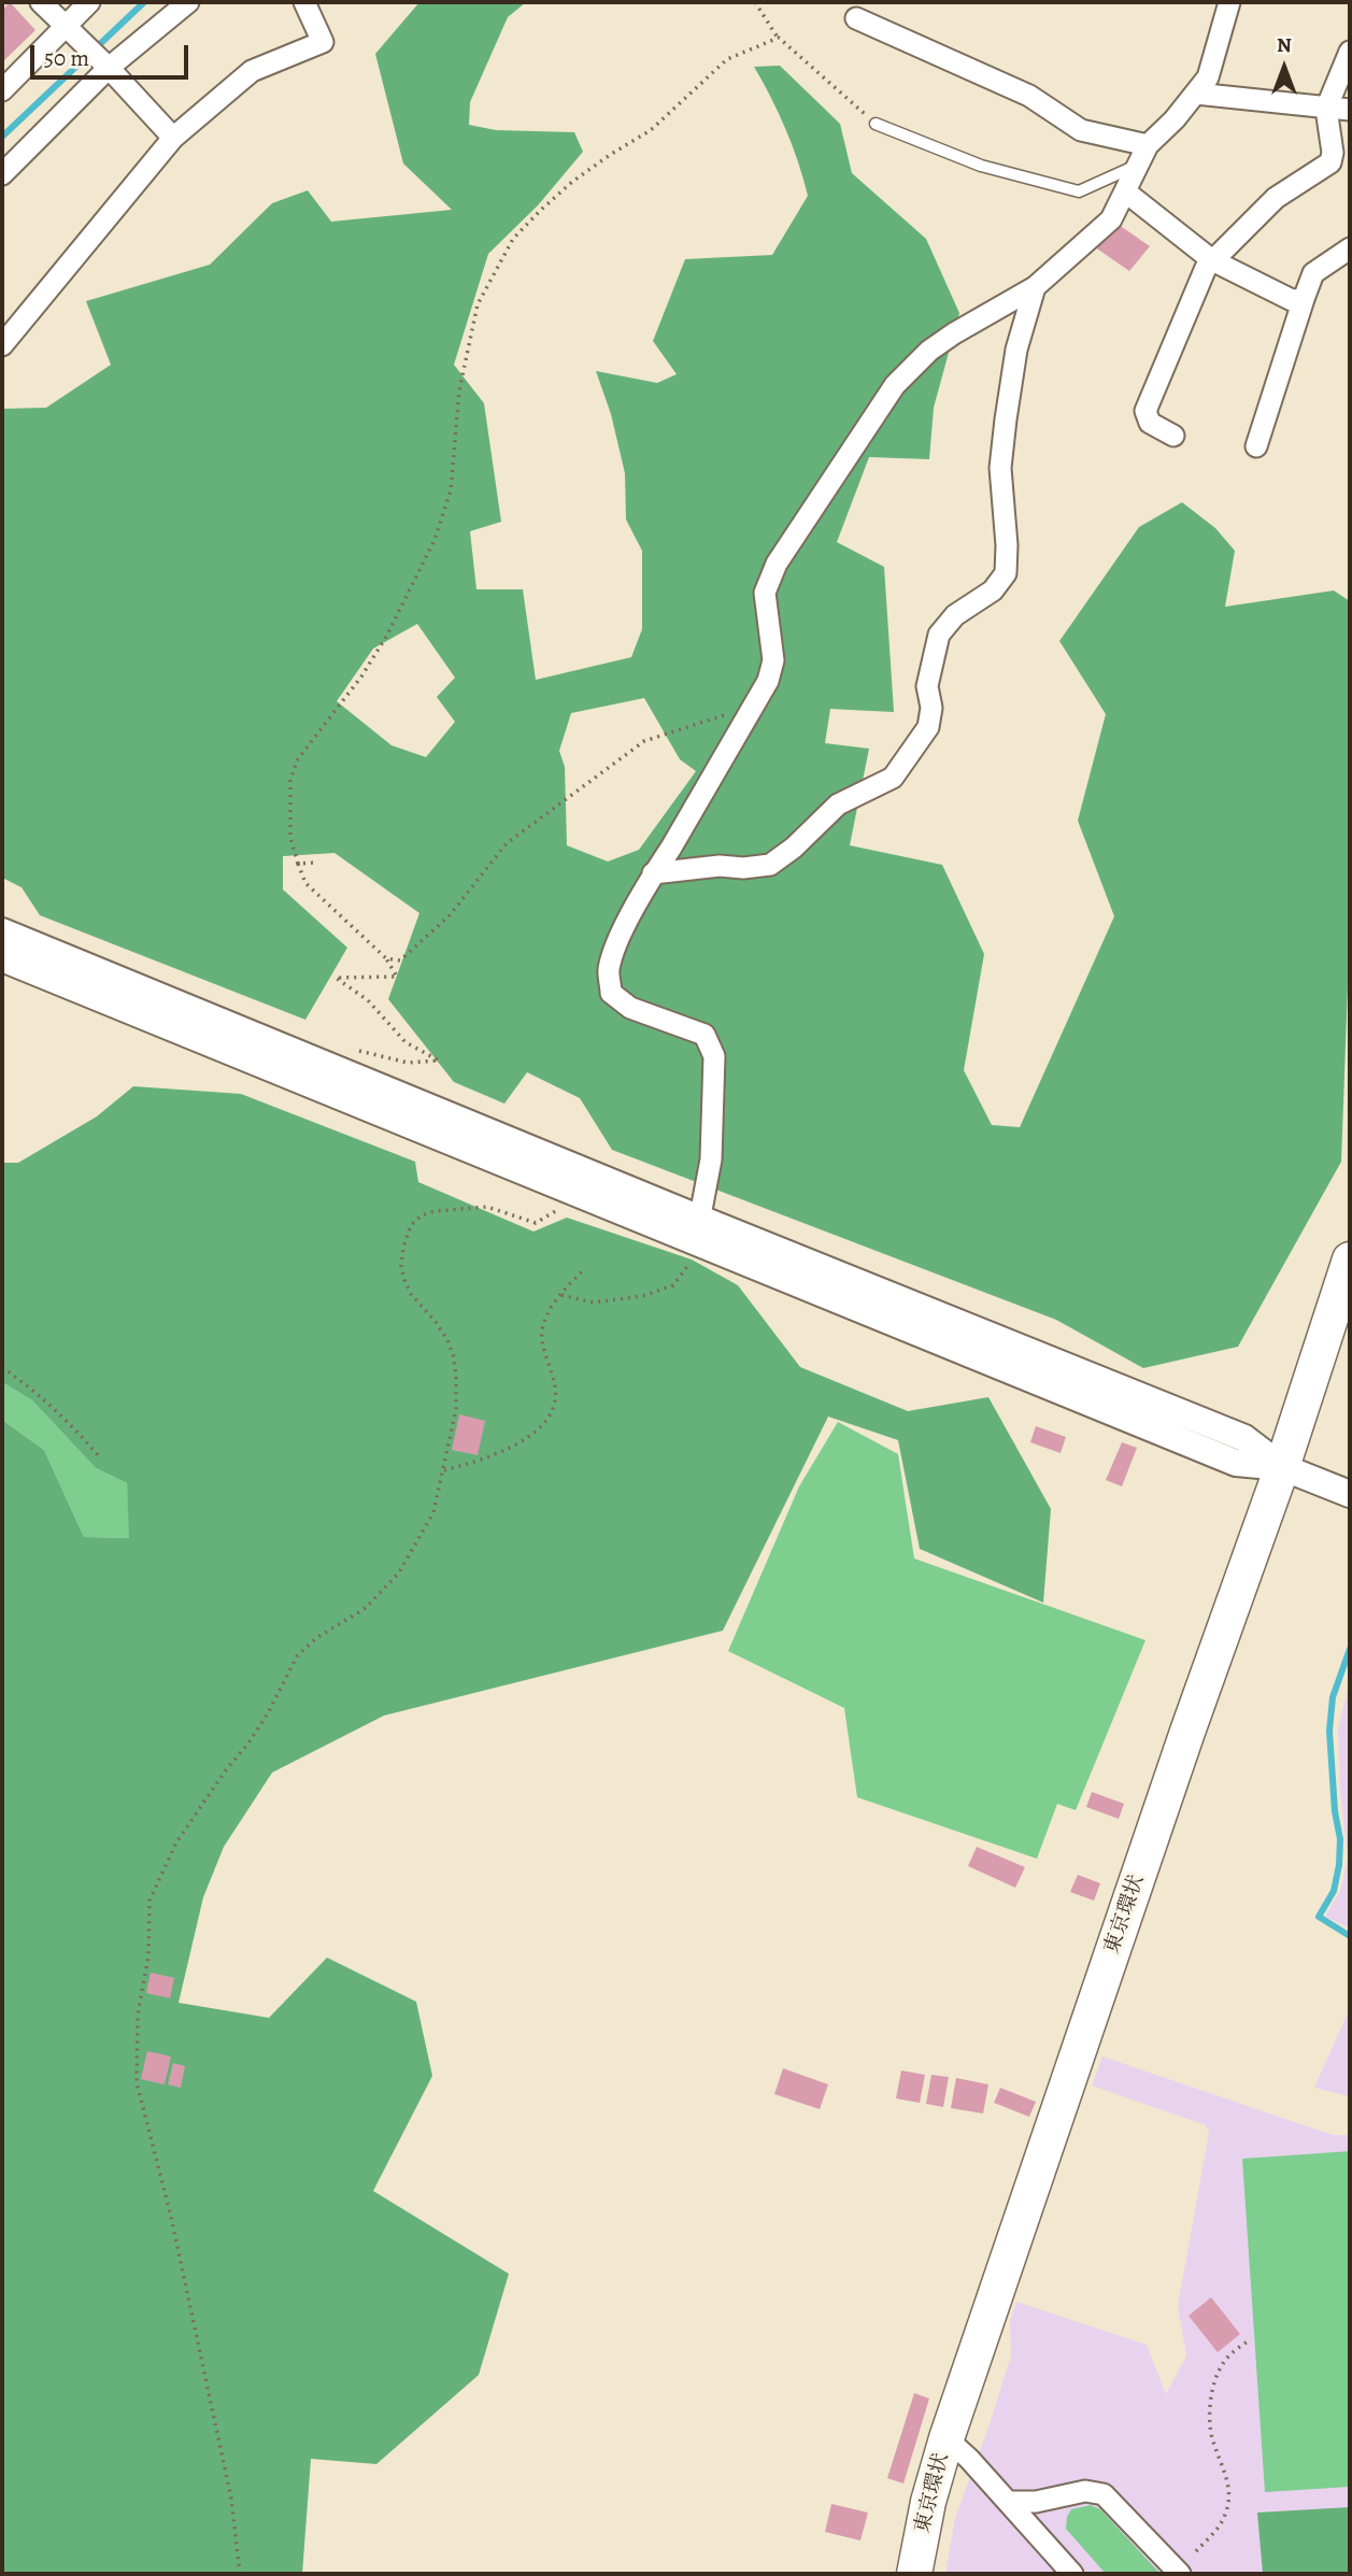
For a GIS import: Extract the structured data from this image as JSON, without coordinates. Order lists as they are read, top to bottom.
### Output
{
  "streets": {
    "highway": ["東京環状"]
  },
  "scale_bar": "50 m",
  "north": "top"
}
